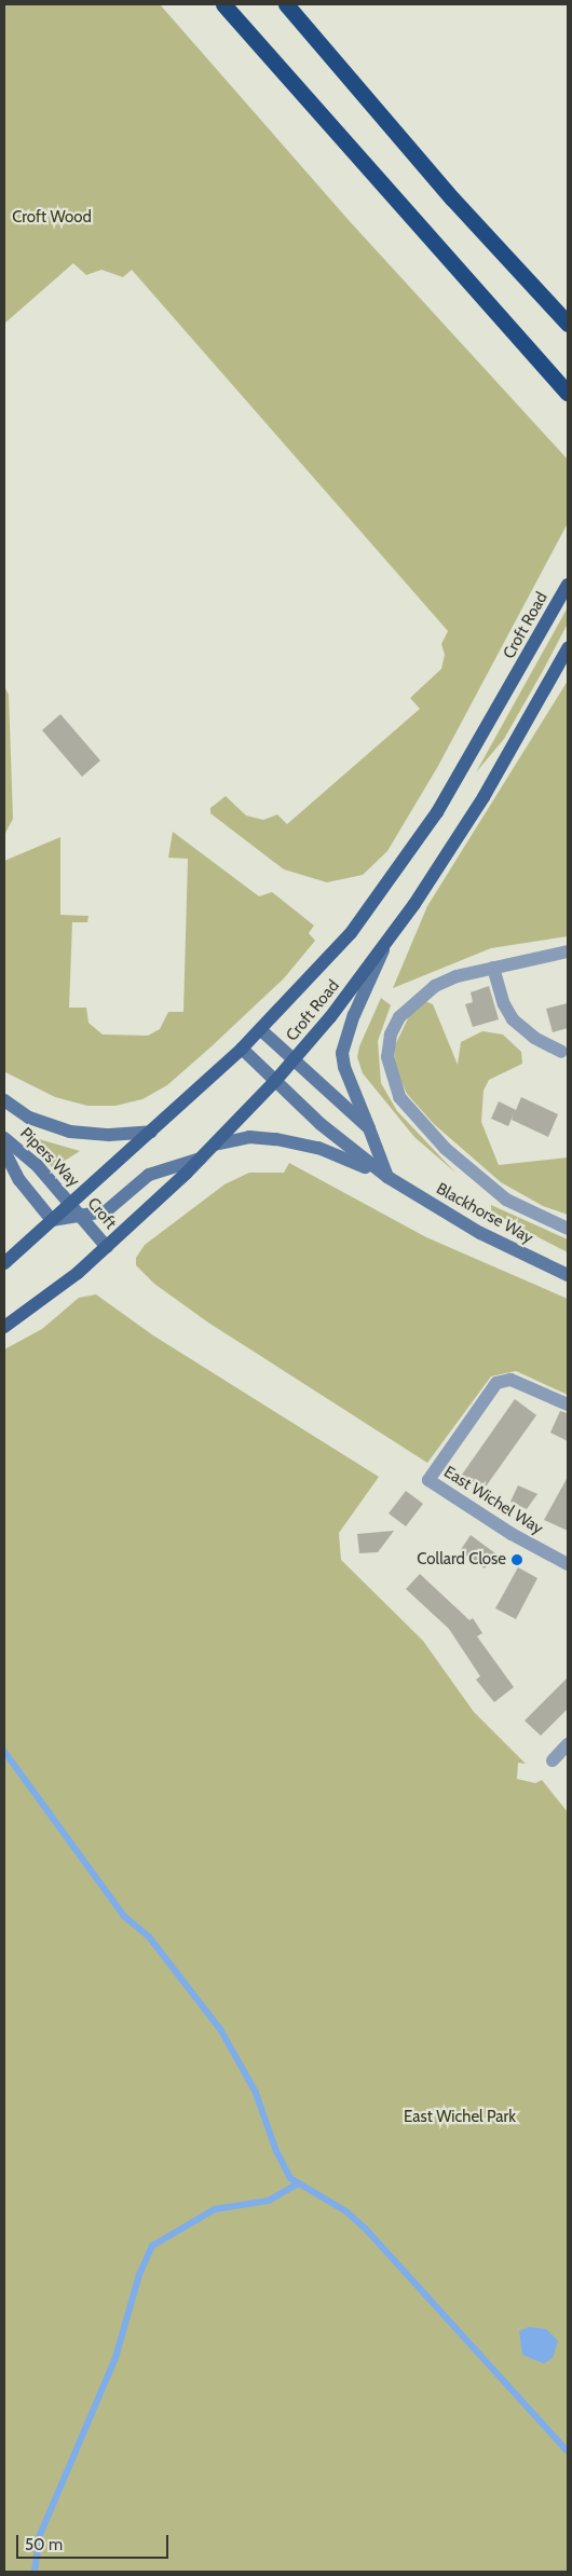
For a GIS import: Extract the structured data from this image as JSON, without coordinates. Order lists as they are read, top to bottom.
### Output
{
  "streets": {
    "main road": [
      "Croft Road",
      "Pipers Way",
      "Croft",
      "Blackhorse Way"
    ],
    "street": ["East Wichel Way"]
  },
  "crossings": [
    ["Croft Road", "Pipers Way"],
    ["Croft Road", "Croft"],
    ["Croft Road", "Blackhorse Way"],
    ["Pipers Way", "Croft"]
  ],
  "parks": ["Croft Wood", "East Wichel Park"],
  "places": ["Collard Close"],
  "scale_bar": "50 m"
}
